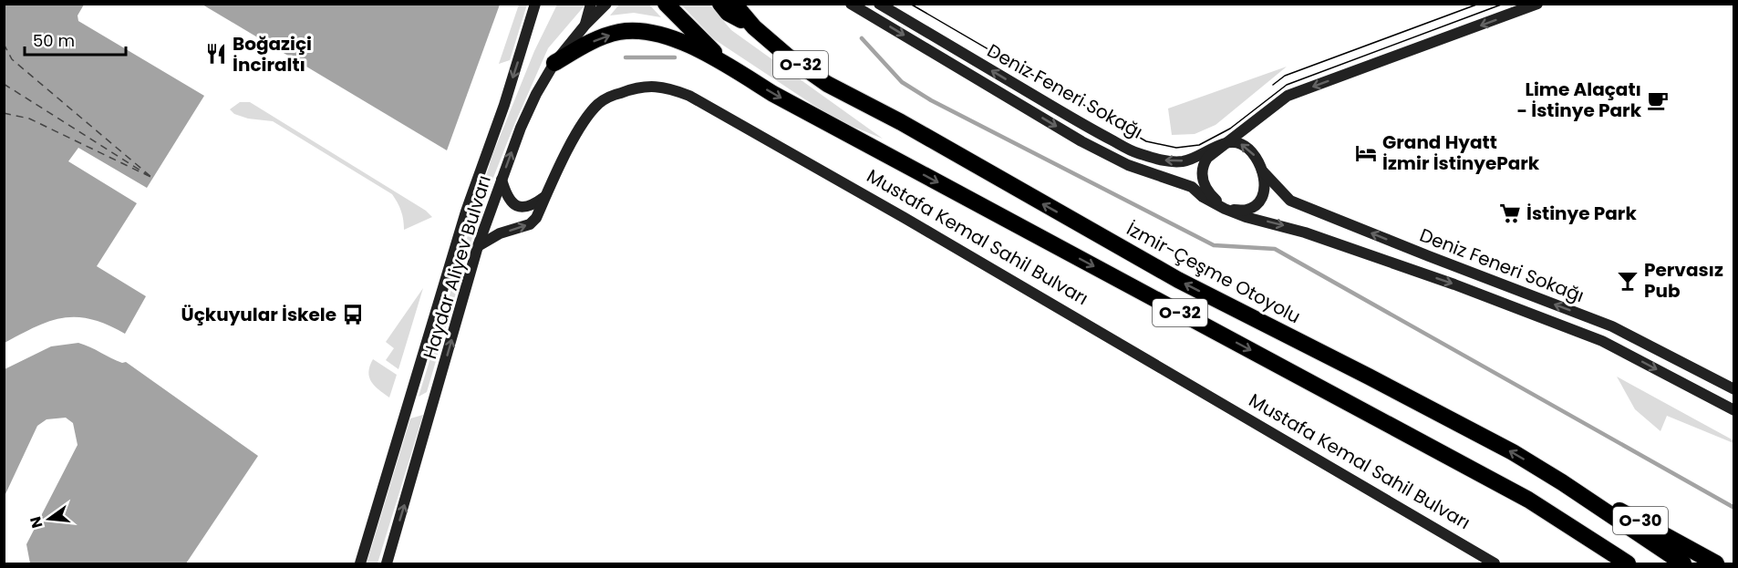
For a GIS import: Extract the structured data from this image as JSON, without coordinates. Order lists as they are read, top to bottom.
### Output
{
  "streets": {
    "highway": ["O-32", "İzmir-Çeşme Otoyolu", "O-30"],
    "main road": ["Deniz Feneri Sokağı", "Mustafa Kemal Sahil Bulvarı", "Haydar Aliyev Bulvarı"]
  },
  "crossings": [
    ["Mustafa Kemal Sahil Bulvarı", "Haydar Aliyev Bulvarı"],
    ["İzmir-Çeşme Otoyolu", "O-30"]
  ],
  "places": {
    "restaurant": ["Boğaziçi İnciraltı"],
    "cafe": ["Lime Alaçatı - İstinye Park"],
    "hotel": ["Grand Hyatt İzmir İstinyePark"],
    "supermarket": ["İstinye Park"],
    "bar": ["Pervasız Pub"],
    "bus stop": ["Üçkuyular İskele"]
  },
  "scale_bar": "50 m",
  "north": "left"
}
